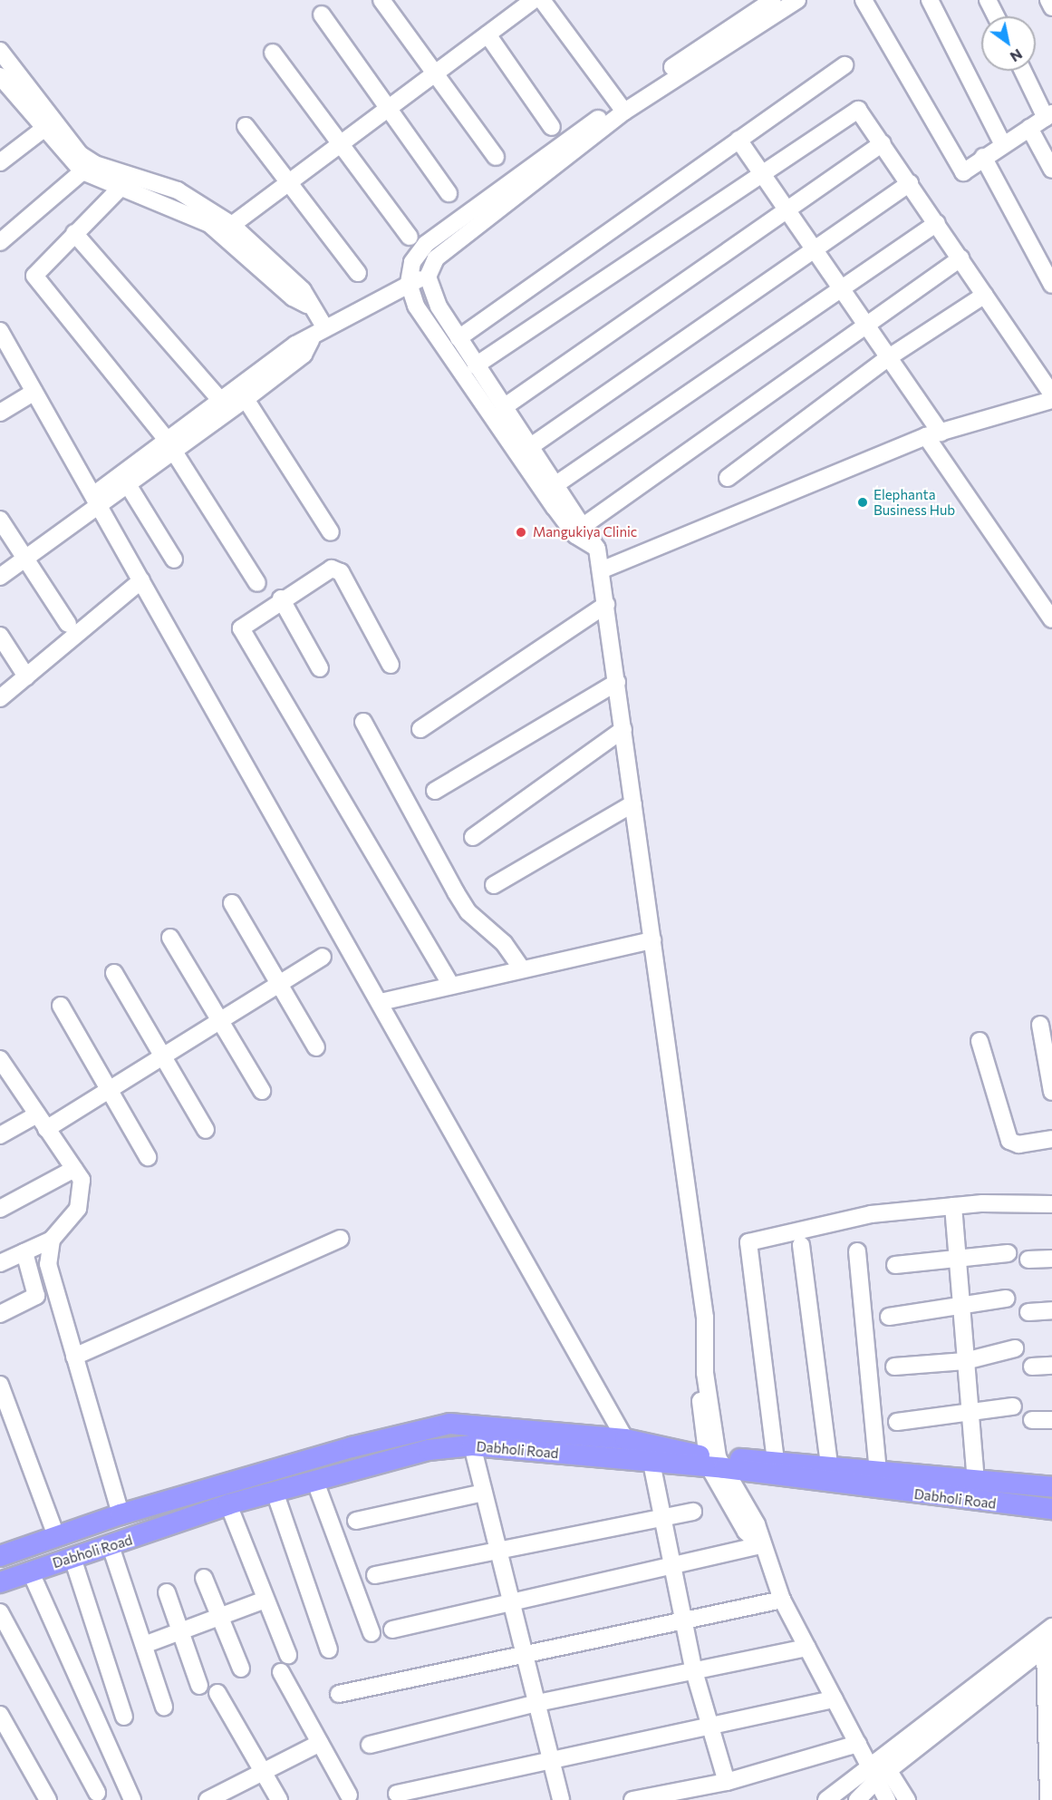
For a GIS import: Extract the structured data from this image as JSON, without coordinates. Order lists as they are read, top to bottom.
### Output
{
  "streets": {
    "main road": ["Dabholi Road"]
  },
  "places": ["Elephanta Business Hub", "Mangukiya Clinic"],
  "north": "bottom right"
}
